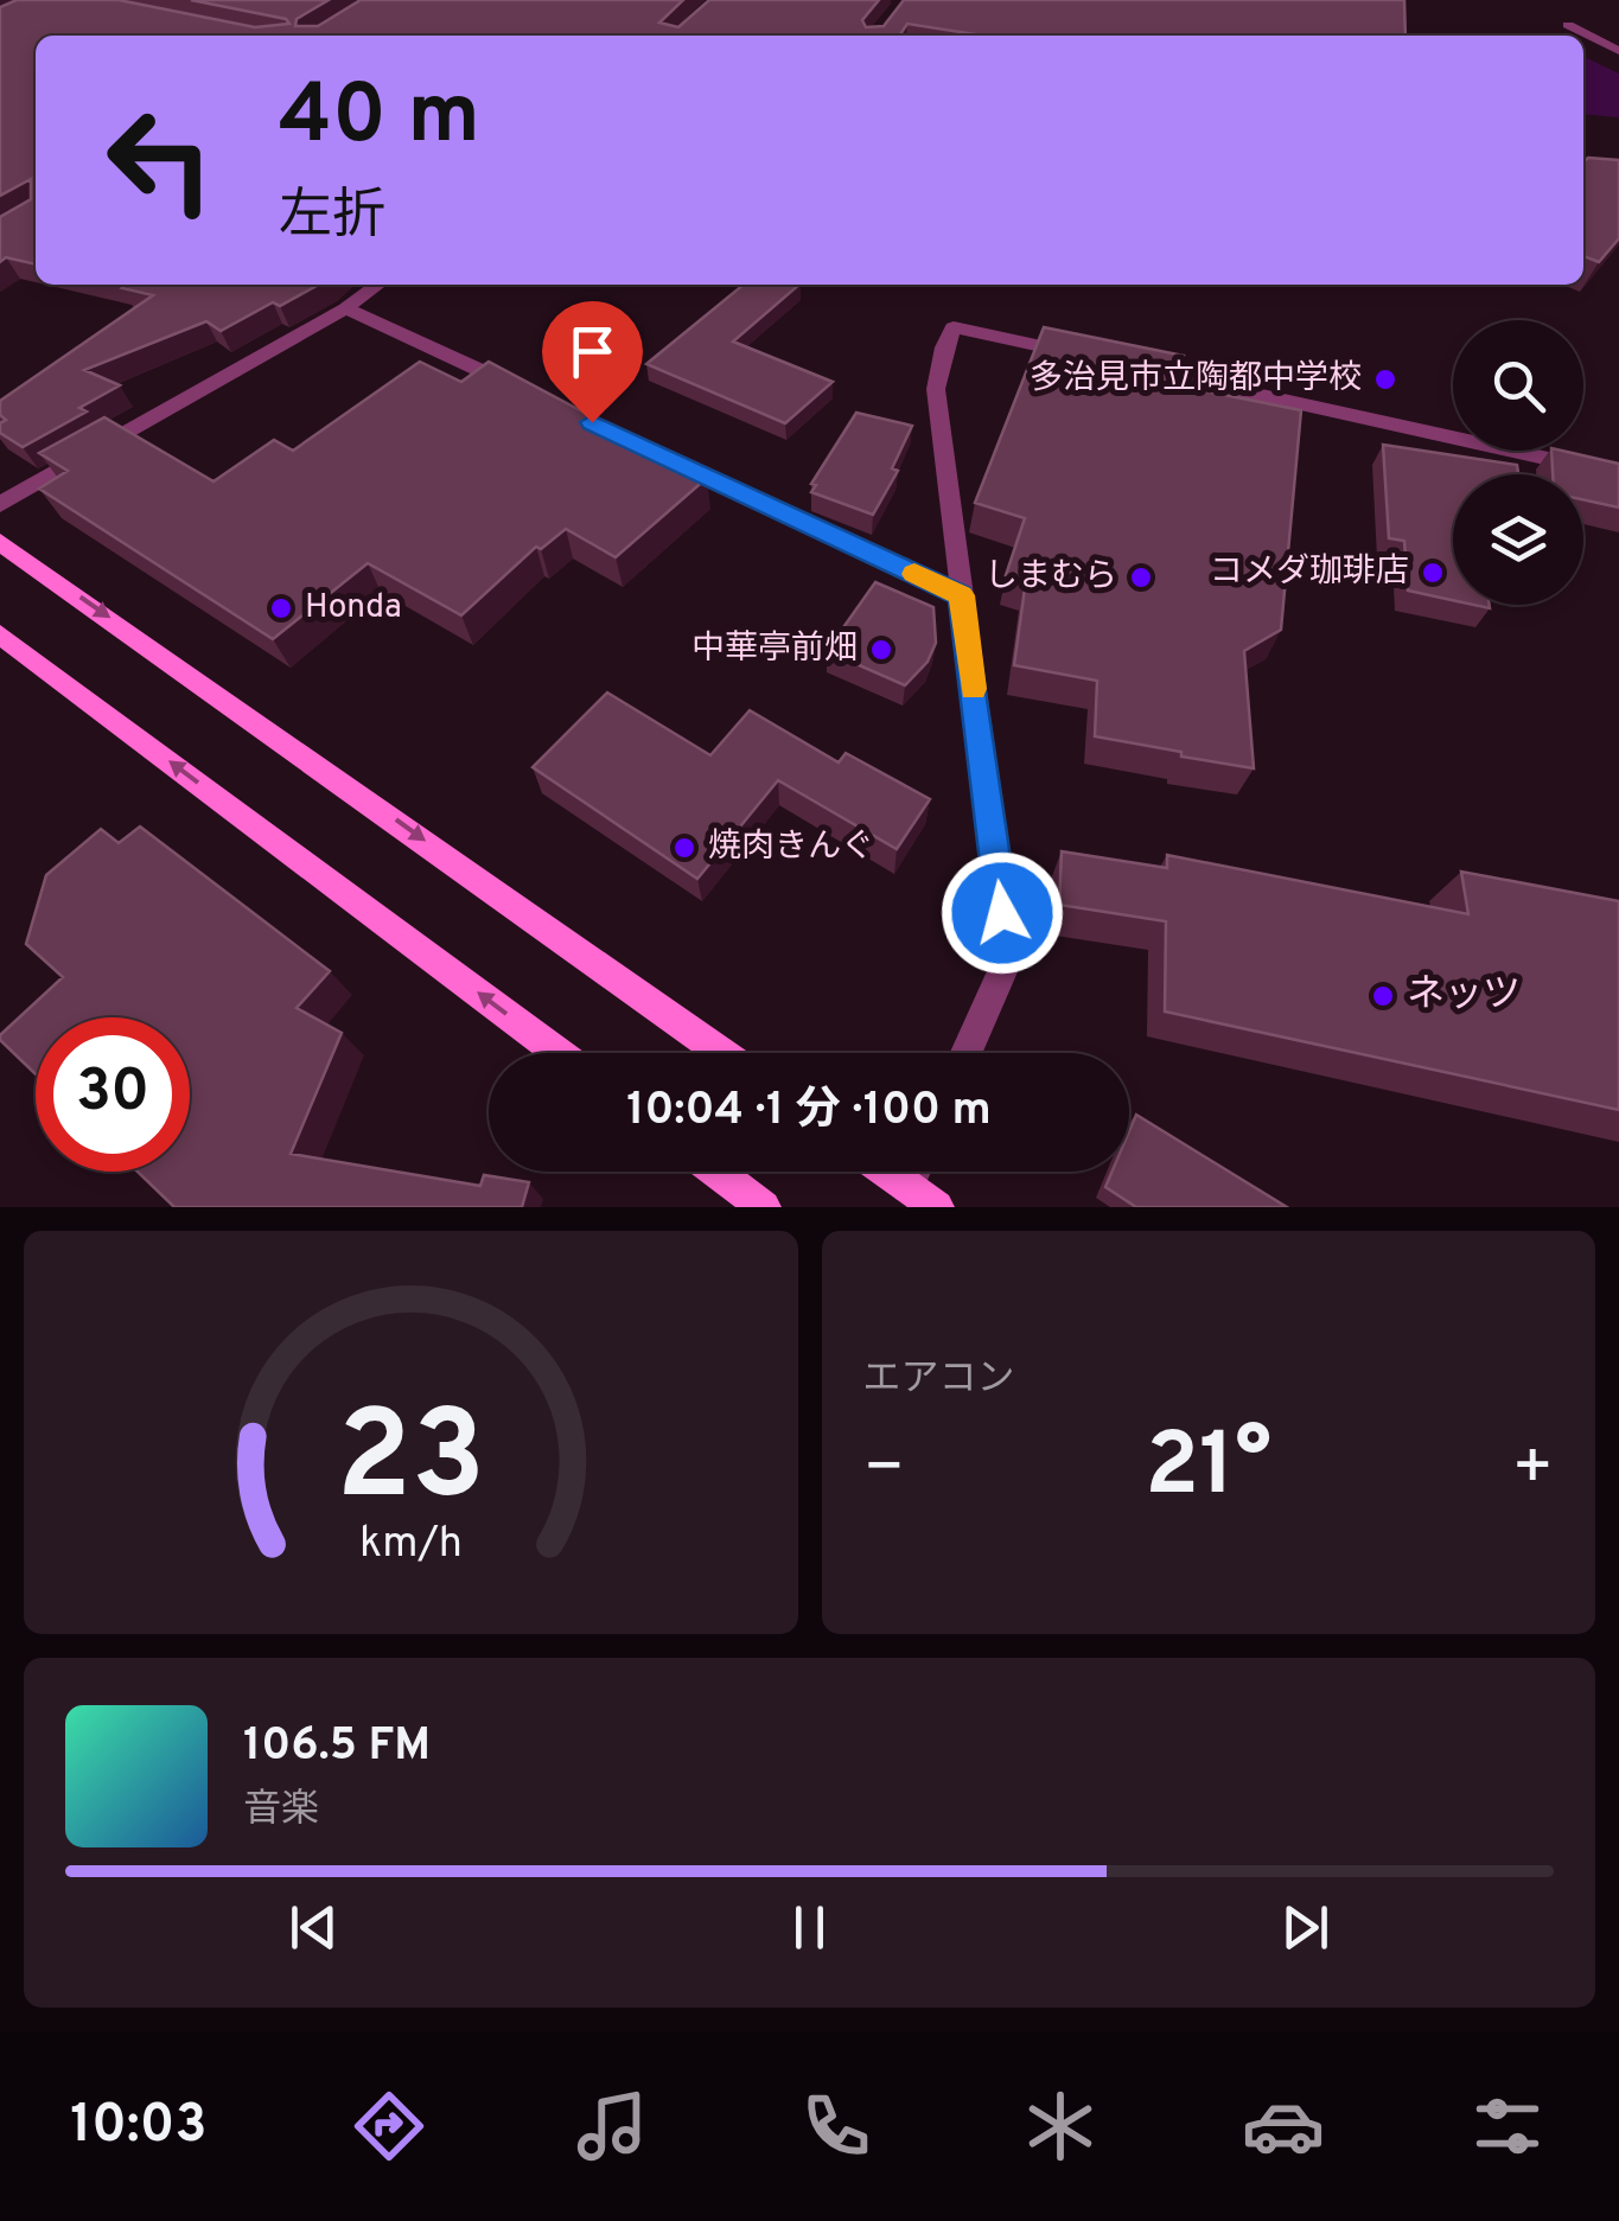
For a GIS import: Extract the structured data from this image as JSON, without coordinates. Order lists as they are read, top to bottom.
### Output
{
  "places": [
    "多治見市立陶都中学校",
    "コメダ珈琲店",
    "しまむら",
    "Honda",
    "中華亭前畑",
    "焼肉きんぐ",
    "ネッツ"
  ],
  "page": {
    "turn": ["40 m", "左折"],
    "limit": "30",
    "trip": "10:04 · 1 分 · 100 m",
    "tile": "エアコン",
    "heat": ["−", "21°", "+"],
    "song": ["106.5 FM", "音楽"],
    "tabs": "10:03",
    "gauge": ["23", "km/h"]
  }
}
